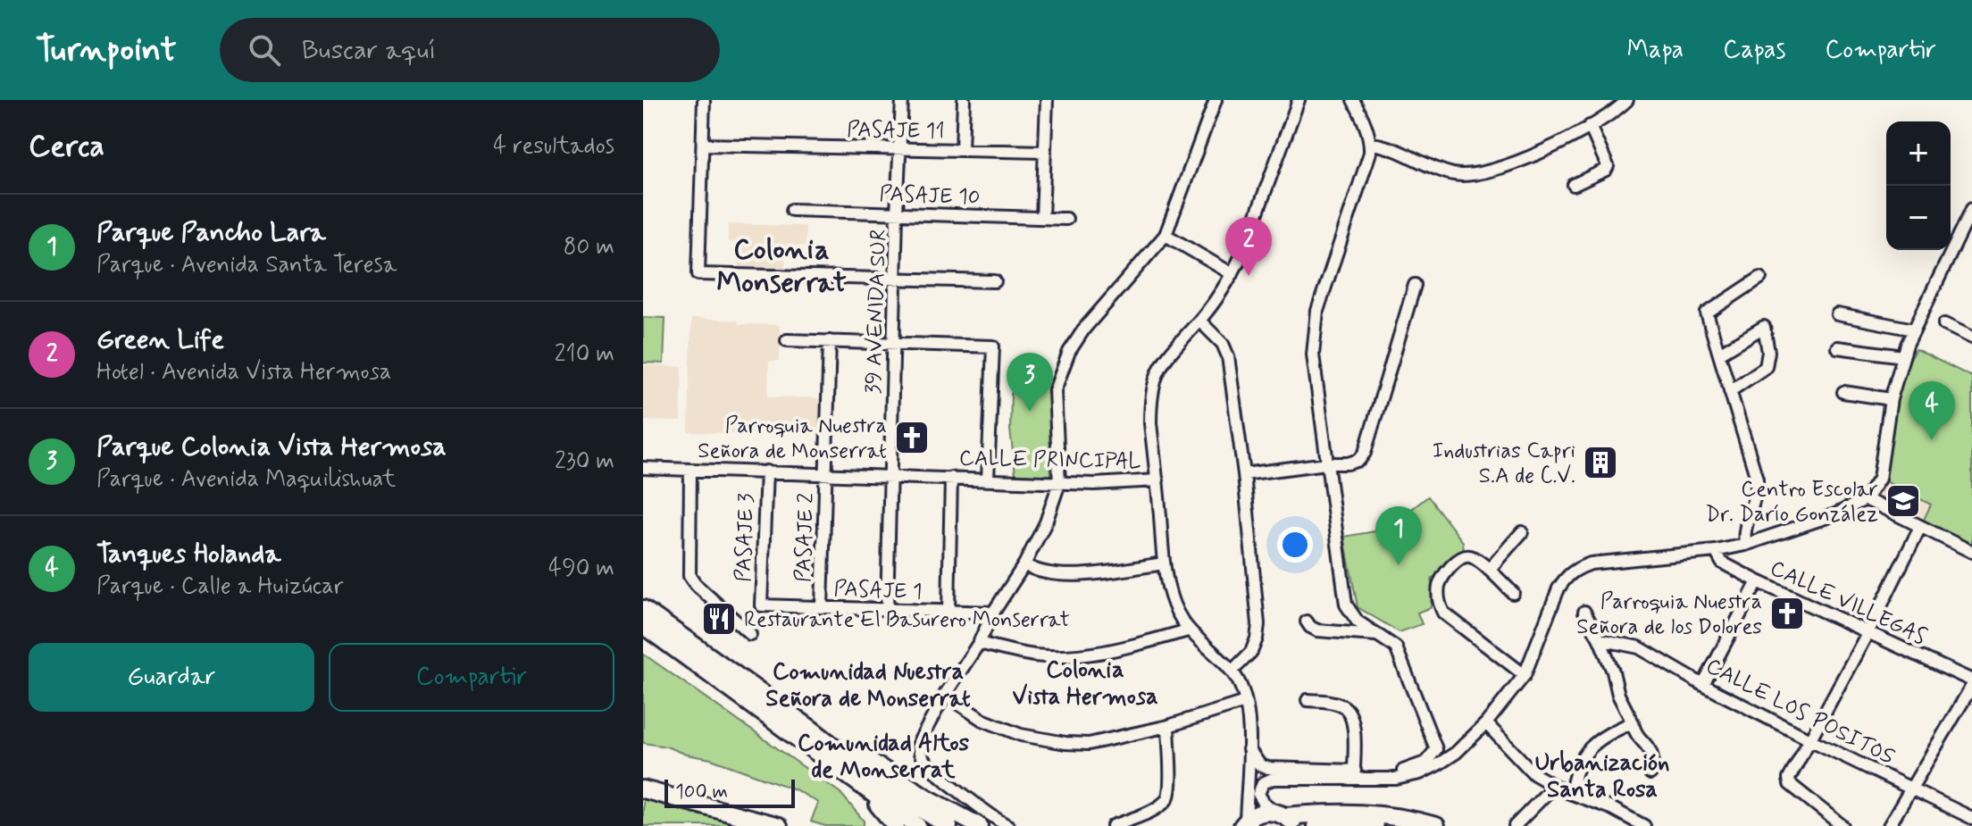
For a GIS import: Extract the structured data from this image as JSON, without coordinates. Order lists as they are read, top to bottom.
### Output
{
  "streets": {
    "street": [
      "PASAJE 11",
      "PASAJE 10",
      "39 AVENIDA SUR",
      "CALLE PRINCIPAL",
      "PASAJE 3",
      "PASAJE 2",
      "PASAJE 1",
      "CALLE VILLEGAS",
      "CALLE LOS POSITOS"
    ]
  },
  "crossings": [
    ["PASAJE 11", "39 AVENIDA SUR"],
    ["PASAJE 10", "39 AVENIDA SUR"],
    ["39 AVENIDA SUR", "CALLE PRINCIPAL"],
    ["39 AVENIDA SUR", "PASAJE 1"],
    ["CALLE PRINCIPAL", "PASAJE 3"],
    ["CALLE PRINCIPAL", "PASAJE 2"],
    ["PASAJE 3", "PASAJE 1"],
    ["PASAJE 2", "PASAJE 1"]
  ],
  "districts": [
    "Colonia Monserrat",
    "Colonia Vista Hermosa",
    "Comunidad Nuestra Señora de Monserrat",
    "Comunidad Altos de Monserrat",
    "Urbanización Santa Rosa"
  ],
  "places": {
    "church": ["Parroquia Nuestra Señora de Monserrat", "Parroquia Nuestra Señora de los Dolores"],
    "building": ["Industrias Capri S.A de C.V."],
    "school or university": ["Centro Escolar Dr. Darío González"],
    "restaurant": ["Restaurante El Basurero Monserrat"]
  },
  "scale_bar": "100 m",
  "page": {
    "header": "Turnpoint",
    "search": "Buscar aquí",
    "nav": ["Mapa", "Capas", "Compartir"],
    "heading": ["Cerca", "4 resultados"],
    "map_buttons": ["+", "−"],
    "list": [
      {
        "mark": "1",
        "name": "Parque Pancho Lara",
        "note": "Parque · Avenida Santa Teresa",
        "value": "80 m"
      },
      {
        "mark": "2",
        "name": "Green Life",
        "note": "Hotel · Avenida Vista Hermosa",
        "value": "210 m"
      },
      {
        "mark": "3",
        "name": "Parque Colonia Vista Hermosa",
        "note": "Parque · Avenida Maquilishuat",
        "value": "230 m"
      },
      {
        "mark": "4",
        "name": "Tanques Holanda",
        "note": "Parque · Calle a Huizúcar",
        "value": "490 m"
      }
    ],
    "pins": [
      "2",
      "3",
      "4",
      "1"
    ],
    "buttons": ["Guardar", "Compartir"],
    "scale": "100 m"
  }
}
